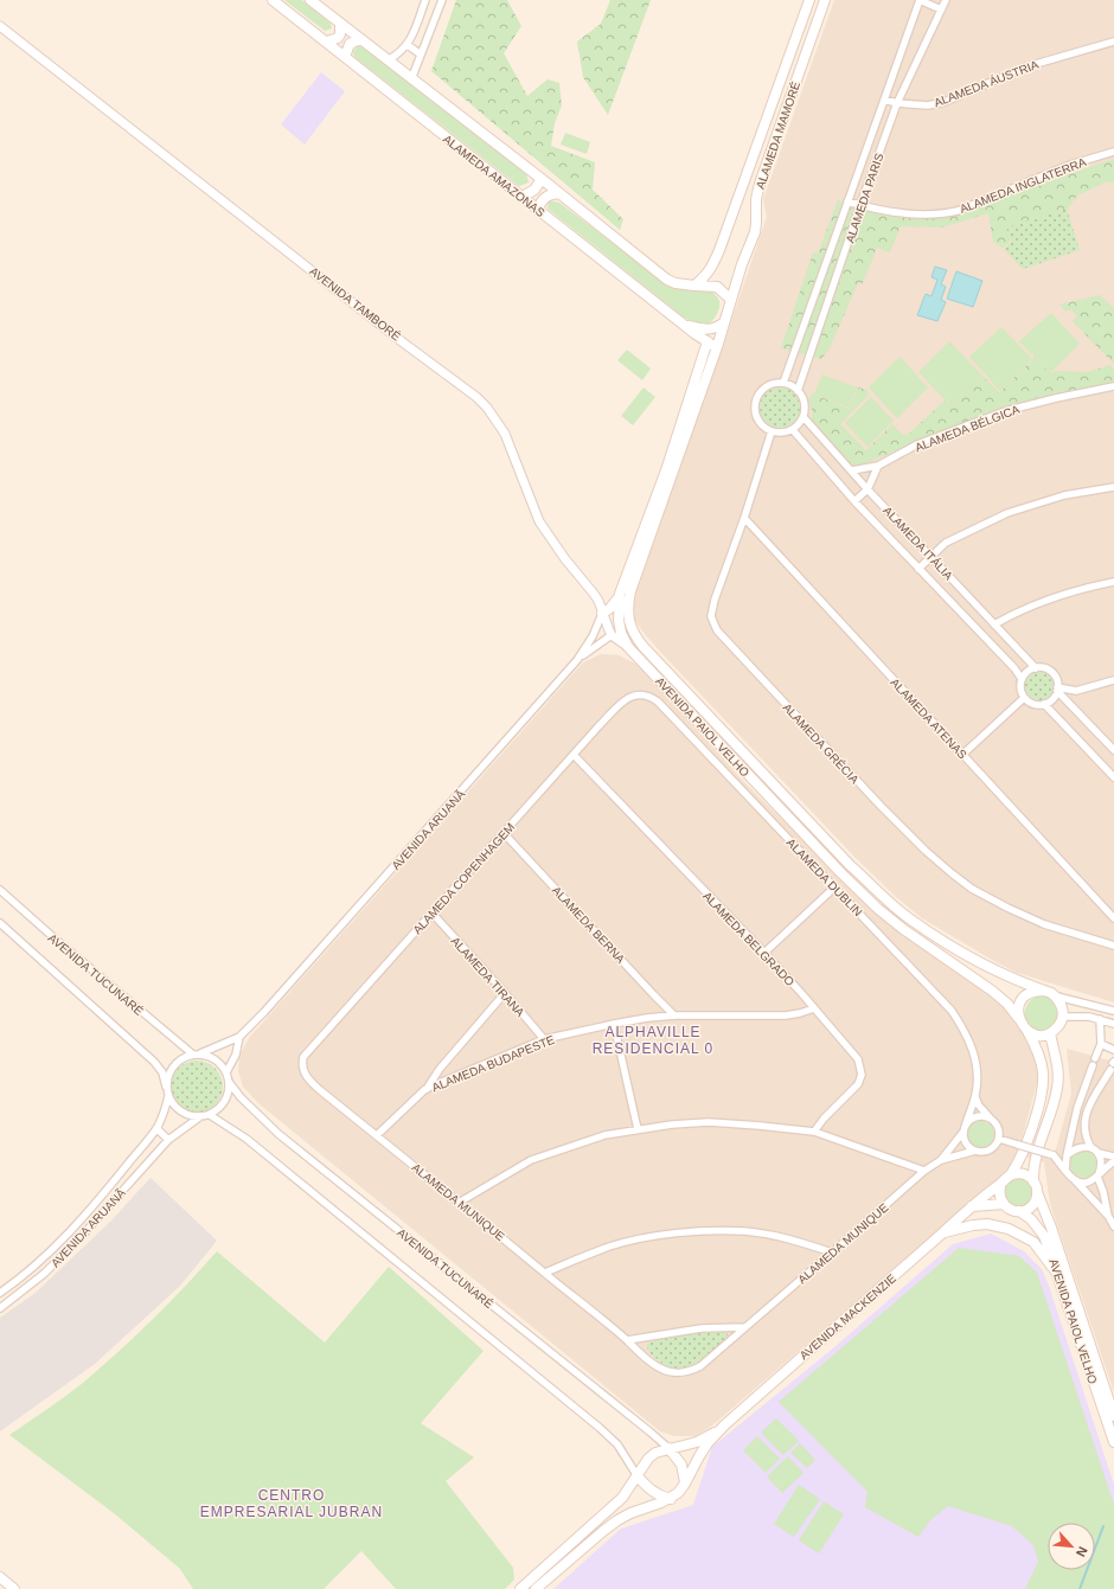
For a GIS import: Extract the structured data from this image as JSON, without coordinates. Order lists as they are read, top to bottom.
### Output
{
  "streets": {
    "main road": [
      "ALAMEDA MAMORÉ",
      "ALAMEDA AMAZONAS",
      "AVENIDA PAIOL VELHO",
      "AVENIDA MACKENZIE"
    ],
    "street": [
      "ALAMEDA ÁUSTRIA",
      "ALAMEDA INGLATERRA",
      "ALAMEDA PARIS",
      "AVENIDA TAMBORÉ",
      "ALAMEDA BÉLGICA",
      "ALAMEDA ITÁLIA",
      "ALAMEDA ATENAS",
      "ALAMEDA GRÉCIA",
      "AVENIDA ARUANÃ",
      "ALAMEDA DUBLIN",
      "ALAMEDA COPENHAGEM",
      "ALAMEDA BERNA",
      "ALAMEDA BELGRADO",
      "AVENIDA TUCUNARÉ",
      "ALAMEDA TIRANA",
      "ALAMEDA BUDAPESTE",
      "ALAMEDA MUNIQUE"
    ]
  },
  "crossings": [
    ["ALAMEDA ÁUSTRIA", "ALAMEDA PARIS"],
    ["ALAMEDA MAMORÉ", "AVENIDA PAIOL VELHO"],
    ["ALAMEDA AMAZONAS", "AVENIDA PAIOL VELHO"],
    ["ALAMEDA INGLATERRA", "ALAMEDA PARIS"],
    ["ALAMEDA PARIS", "ALAMEDA ITÁLIA"],
    ["ALAMEDA PARIS", "ALAMEDA GRÉCIA"],
    ["AVENIDA TAMBORÉ", "AVENIDA ARUANÃ"],
    ["ALAMEDA BÉLGICA", "ALAMEDA ITÁLIA"],
    ["ALAMEDA ITÁLIA", "ALAMEDA GRÉCIA"],
    ["ALAMEDA ATENAS", "ALAMEDA GRÉCIA"],
    ["AVENIDA PAIOL VELHO", "AVENIDA MACKENZIE"],
    ["AVENIDA ARUANÃ", "AVENIDA TUCUNARÉ"],
    ["ALAMEDA DUBLIN", "ALAMEDA COPENHAGEM"],
    ["ALAMEDA DUBLIN", "ALAMEDA MUNIQUE"],
    ["ALAMEDA COPENHAGEM", "ALAMEDA BERNA"],
    ["ALAMEDA COPENHAGEM", "ALAMEDA BELGRADO"],
    ["ALAMEDA COPENHAGEM", "ALAMEDA TIRANA"],
    ["ALAMEDA COPENHAGEM", "ALAMEDA MUNIQUE"],
    ["ALAMEDA BERNA", "ALAMEDA BUDAPESTE"],
    ["ALAMEDA BELGRADO", "ALAMEDA BUDAPESTE"],
    ["AVENIDA TUCUNARÉ", "AVENIDA MACKENZIE"],
    ["ALAMEDA TIRANA", "ALAMEDA BUDAPESTE"],
    ["ALAMEDA BUDAPESTE", "ALAMEDA MUNIQUE"]
  ],
  "districts": ["ALPHAVILLE RESIDENCIAL 0", "CENTRO EMPRESARIAL JUBRAN"],
  "north": "bottom right"
}
